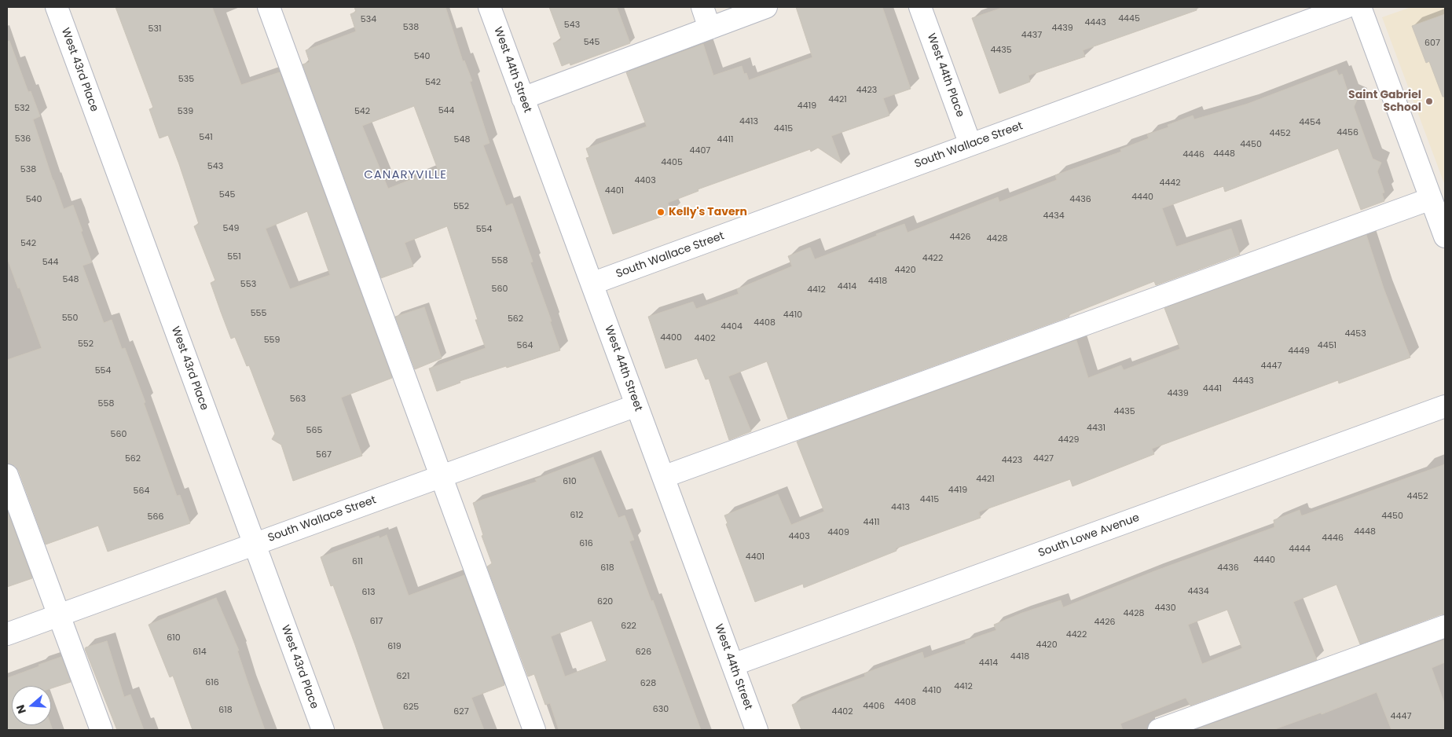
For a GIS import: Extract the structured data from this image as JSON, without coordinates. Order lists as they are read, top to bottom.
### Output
{
  "streets": {
    "street": [
      "West 43rd Place",
      "West 44th Street",
      "West 44th Place",
      "South Wallace Street",
      "South Lowe Avenue"
    ]
  },
  "crossings": [
    ["West 43rd Place", "South Wallace Street"],
    ["West 44th Street", "South Wallace Street"],
    ["West 44th Street", "South Lowe Avenue"],
    ["West 44th Place", "South Wallace Street"]
  ],
  "districts": ["CANARYVILLE"],
  "places": ["Saint Gabriel School", "Kelly's Tavern"],
  "house_numbers": [
    "4445",
    "534",
    "4443",
    "543",
    "538",
    "4439",
    "531",
    "4437",
    "545",
    "607",
    "4435",
    "540",
    "535",
    "542",
    "4423",
    "4421",
    "4419",
    "532",
    "544",
    "539",
    "542",
    "4413",
    "4454",
    "4415",
    "4456",
    "4452",
    "541",
    "536",
    "548",
    "4411",
    "4450",
    "4407",
    "4448",
    "4446",
    "4405",
    "543",
    "538",
    "4403",
    "4442",
    "4401",
    "545",
    "4440",
    "540",
    "4436",
    "552",
    "4434",
    "549",
    "554",
    "4426",
    "4428",
    "542",
    "551",
    "4422",
    "558",
    "544",
    "4420",
    "548",
    "4418",
    "553",
    "4414",
    "560",
    "4412",
    "555",
    "4410",
    "550",
    "562",
    "4408",
    "4404",
    "4453",
    "4400",
    "4402",
    "559",
    "552",
    "564",
    "4451",
    "4449",
    "4447",
    "554",
    "4443",
    "4441",
    "4439",
    "563",
    "558",
    "4435",
    "4431",
    "565",
    "560",
    "4429",
    "567",
    "562",
    "4427",
    "4423",
    "4421",
    "610",
    "4419",
    "564",
    "4452",
    "4415",
    "4413",
    "612",
    "4450",
    "566",
    "4411",
    "4448",
    "4409",
    "4403",
    "4446",
    "616",
    "4444",
    "4401",
    "4440",
    "611",
    "618",
    "4436",
    "4434",
    "613",
    "620",
    "4430",
    "4428",
    "617",
    "4426",
    "622",
    "4422",
    "610",
    "4420",
    "619",
    "614",
    "626",
    "4418",
    "4414",
    "621",
    "616",
    "628",
    "4412",
    "4410",
    "4408",
    "4406",
    "625",
    "630",
    "618",
    "627",
    "4402",
    "4447"
  ],
  "north": "left"
}
